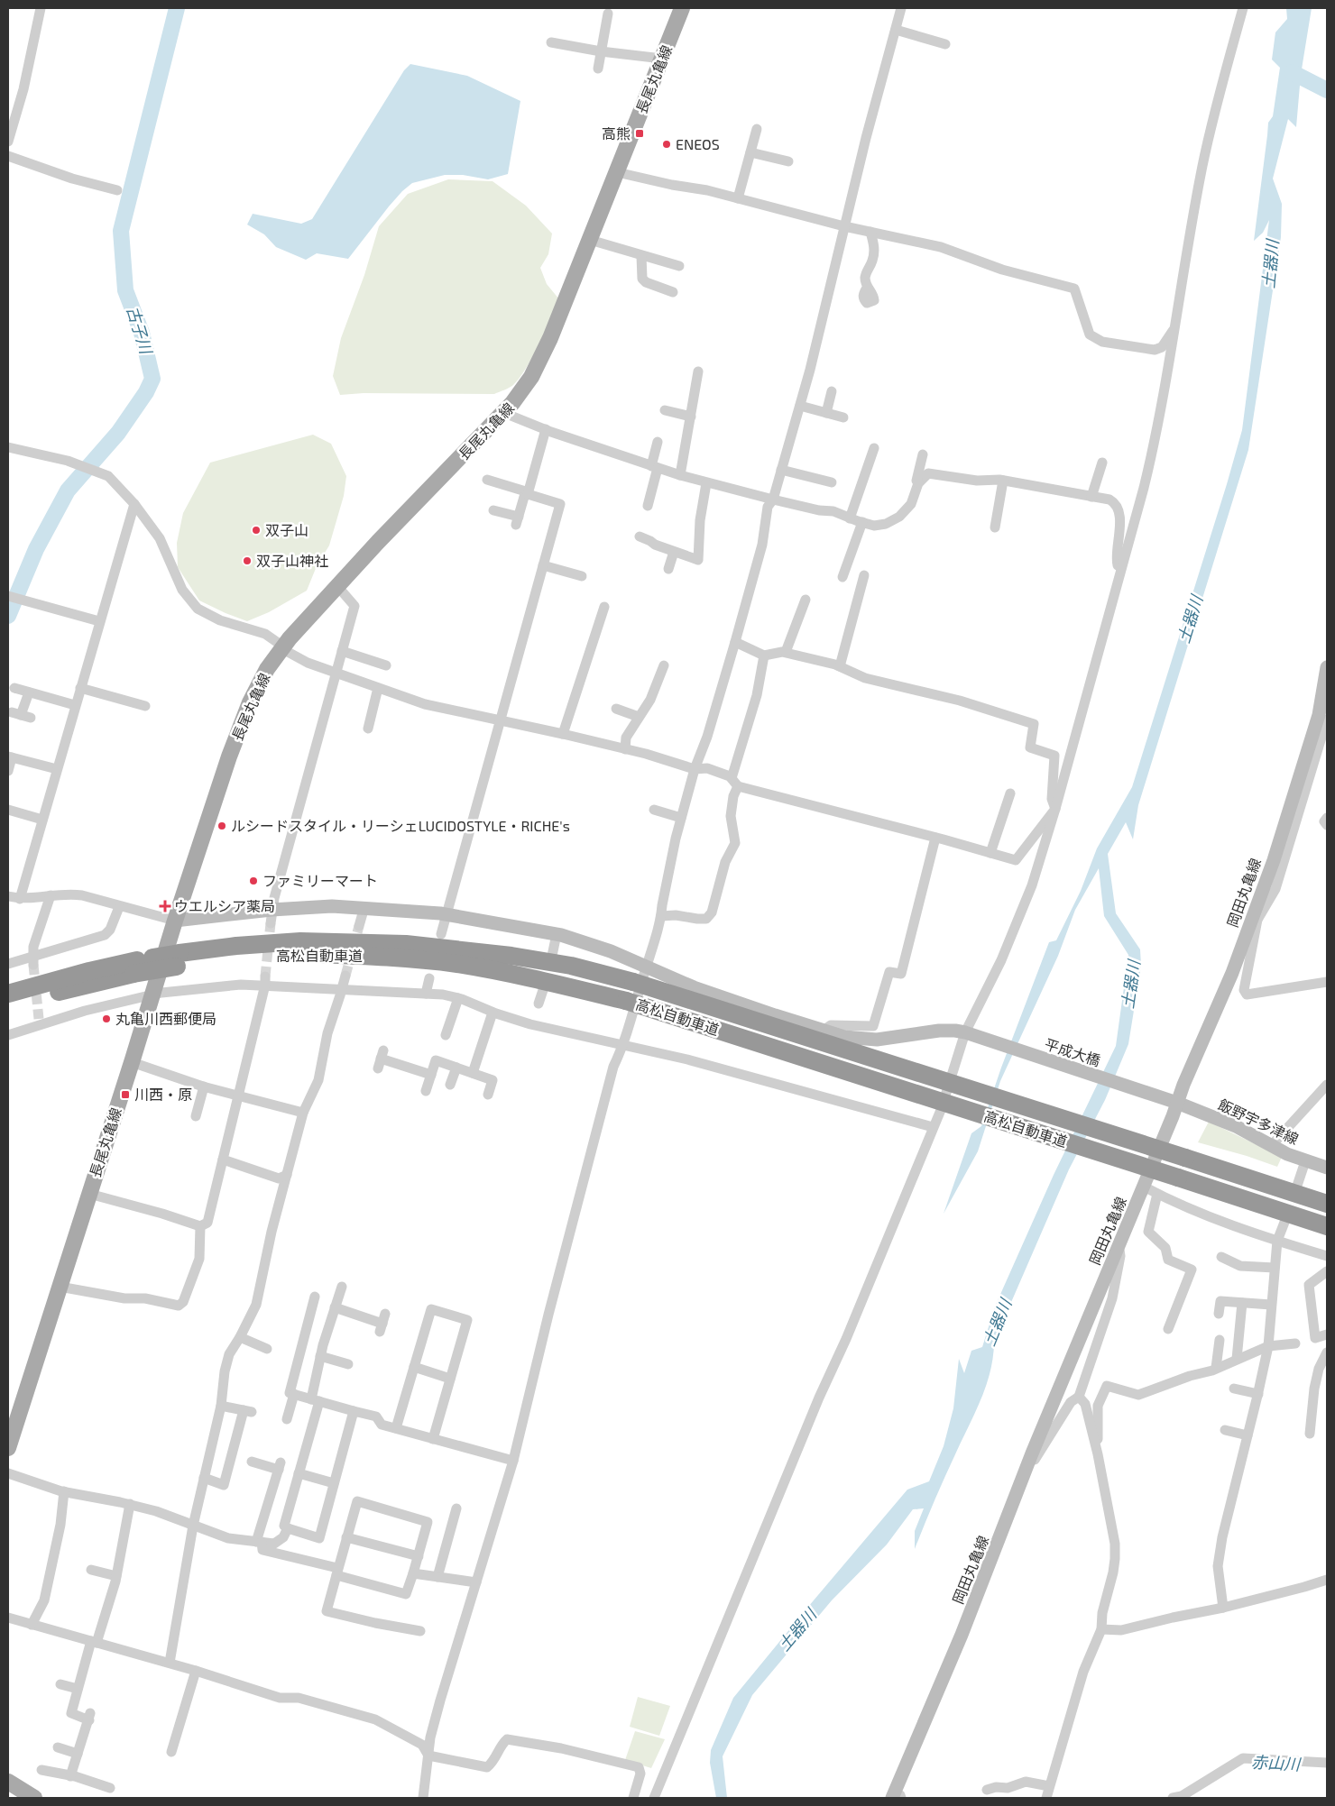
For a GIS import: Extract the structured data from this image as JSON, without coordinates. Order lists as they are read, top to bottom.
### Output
{
  "streets": {
    "highway": ["高松自動車道"],
    "main road": [
      "長尾丸亀線",
      "岡田丸亀線",
      "平成大橋",
      "飯野宇多津線"
    ]
  },
  "crossings": [
    ["長尾丸亀線", "平成大橋"],
    ["岡田丸亀線", "平成大橋"],
    ["岡田丸亀線", "飯野宇多津線"],
    ["平成大橋", "飯野宇多津線"]
  ],
  "water": ["土器川", "古子川", "赤山川"],
  "places": {
    "transit": ["高熊", "川西・原"],
    "other": [
      "ENEOS",
      "双子山",
      "双子山神社",
      "ルシードスタイル・リーシェLUCIDOSTYLE・RICHE's",
      "ファミリーマート",
      "丸亀川西郵便局"
    ],
    "health": ["ウエルシア薬局"]
  }
}
